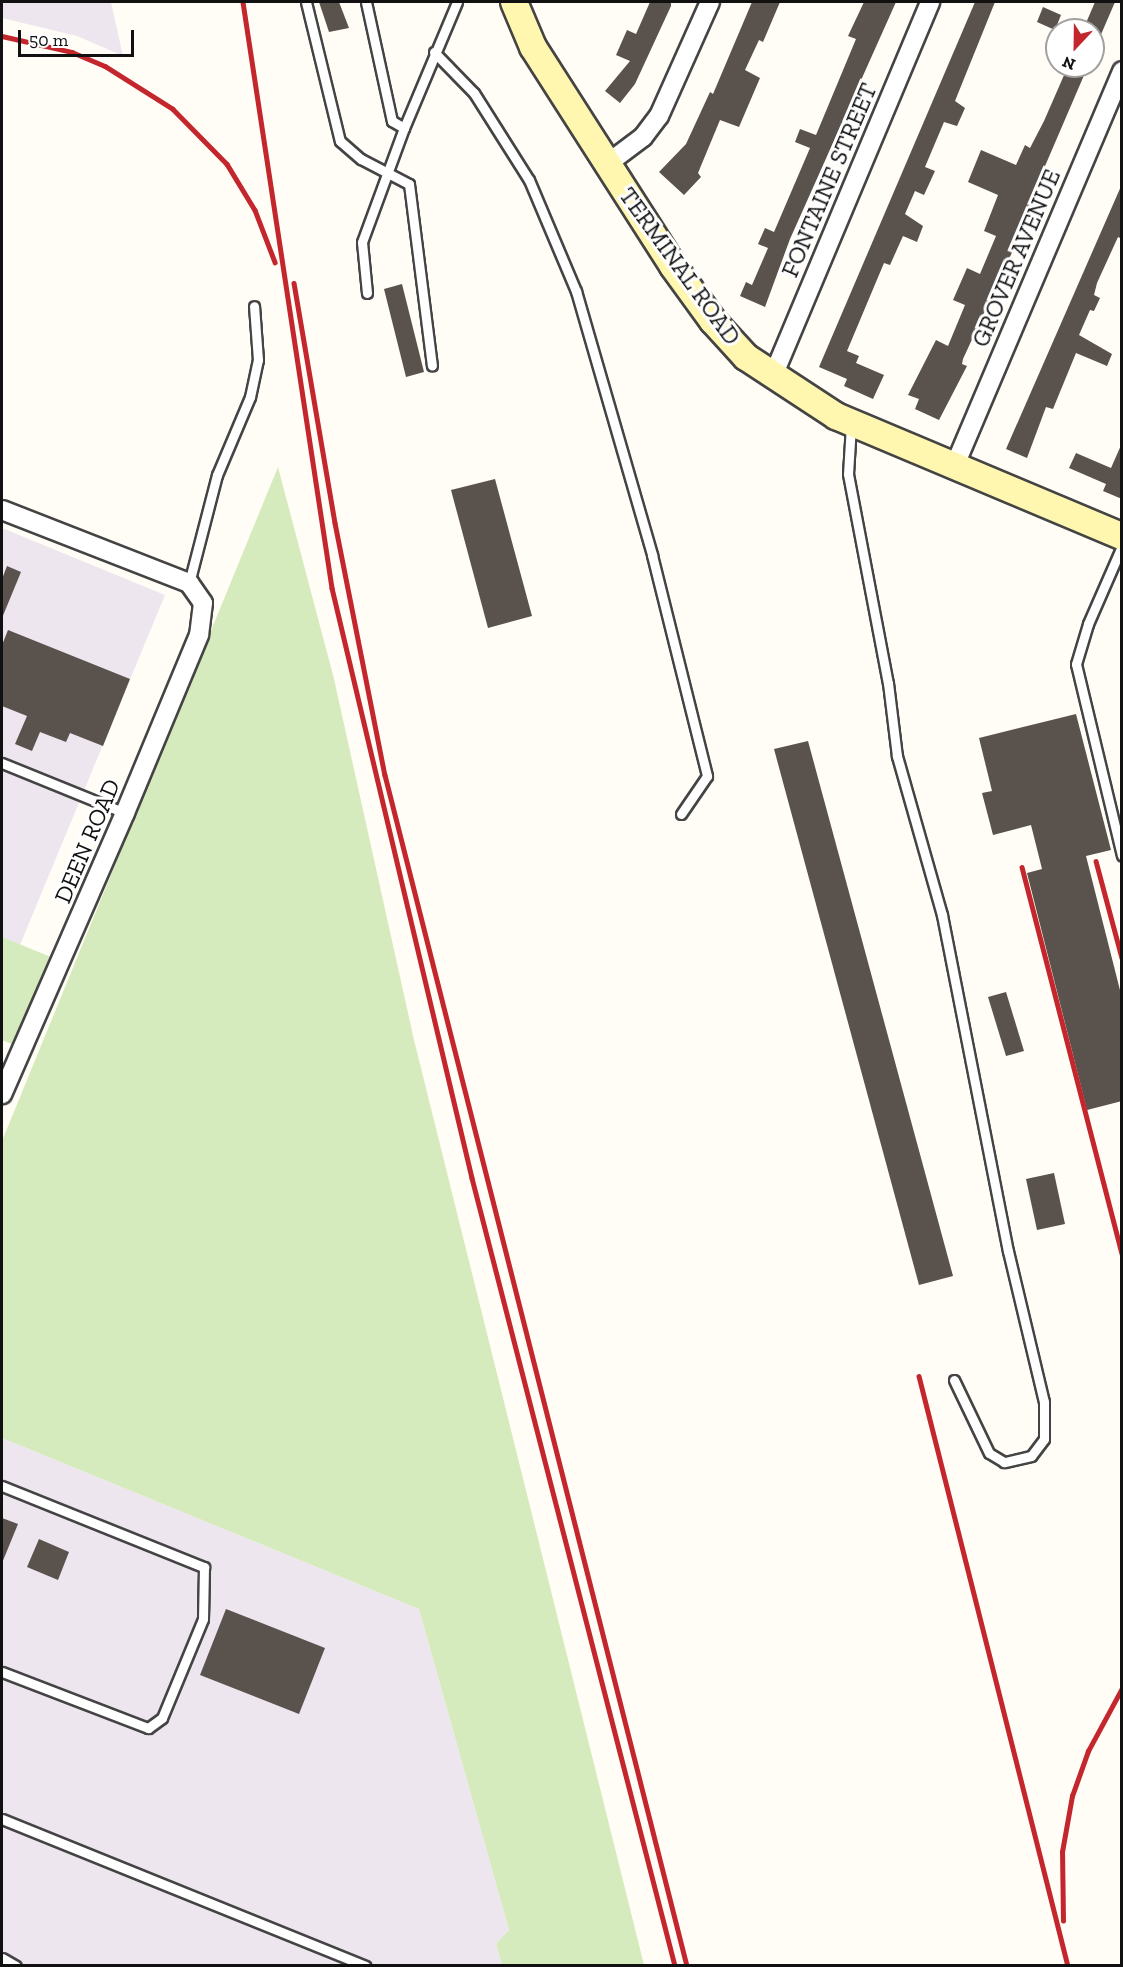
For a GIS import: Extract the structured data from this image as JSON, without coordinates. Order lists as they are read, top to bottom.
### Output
{
  "streets": {
    "main road": ["TERMINAL ROAD"],
    "street": ["FONTAINE STREET", "GROVER AVENUE", "DEEN ROAD"]
  },
  "crossings": [
    ["FONTAINE STREET", "TERMINAL ROAD"],
    ["GROVER AVENUE", "TERMINAL ROAD"]
  ],
  "scale_bar": "50 m",
  "north": "bottom"
}
